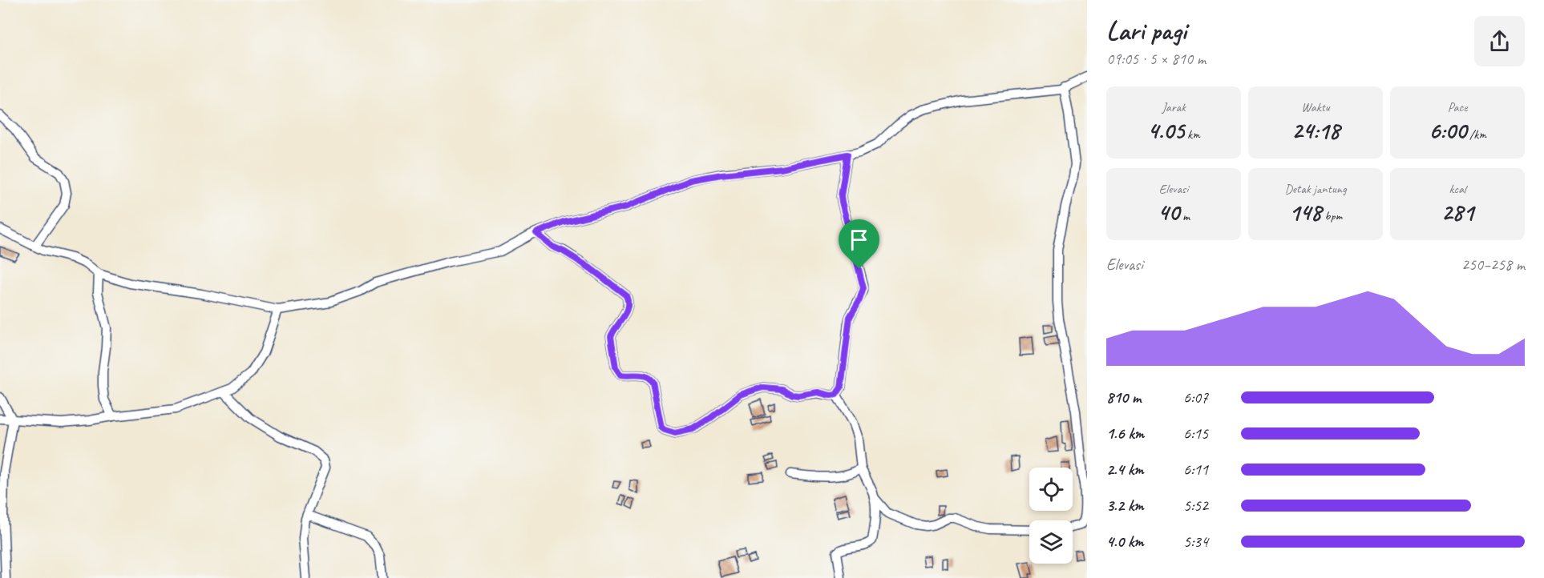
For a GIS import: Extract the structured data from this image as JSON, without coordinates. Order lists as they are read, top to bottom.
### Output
{
  "page": {
    "heading": ["Lari pagi", "09:05 · 5 × 810 m"],
    "stats": [
      ["Jarak", "4.05 km"],
      ["Waktu", "24:18"],
      ["Pace", "6:00 /km"],
      ["Elevasi", "40 m"],
      ["Detak jantung", "148 bpm"],
      ["kcal", "281"]
    ],
    "chart": ["Elevasi", "250–258 m"],
    "list": [
      {
        "name": "810 m",
        "note": "6:07"
      },
      {
        "name": "1.6 km",
        "note": "6:15"
      },
      {
        "name": "2.4 km",
        "note": "6:11"
      },
      {
        "name": "3.2 km",
        "note": "5:52"
      },
      {
        "name": "4.0 km",
        "note": "5:34"
      }
    ]
  }
}
